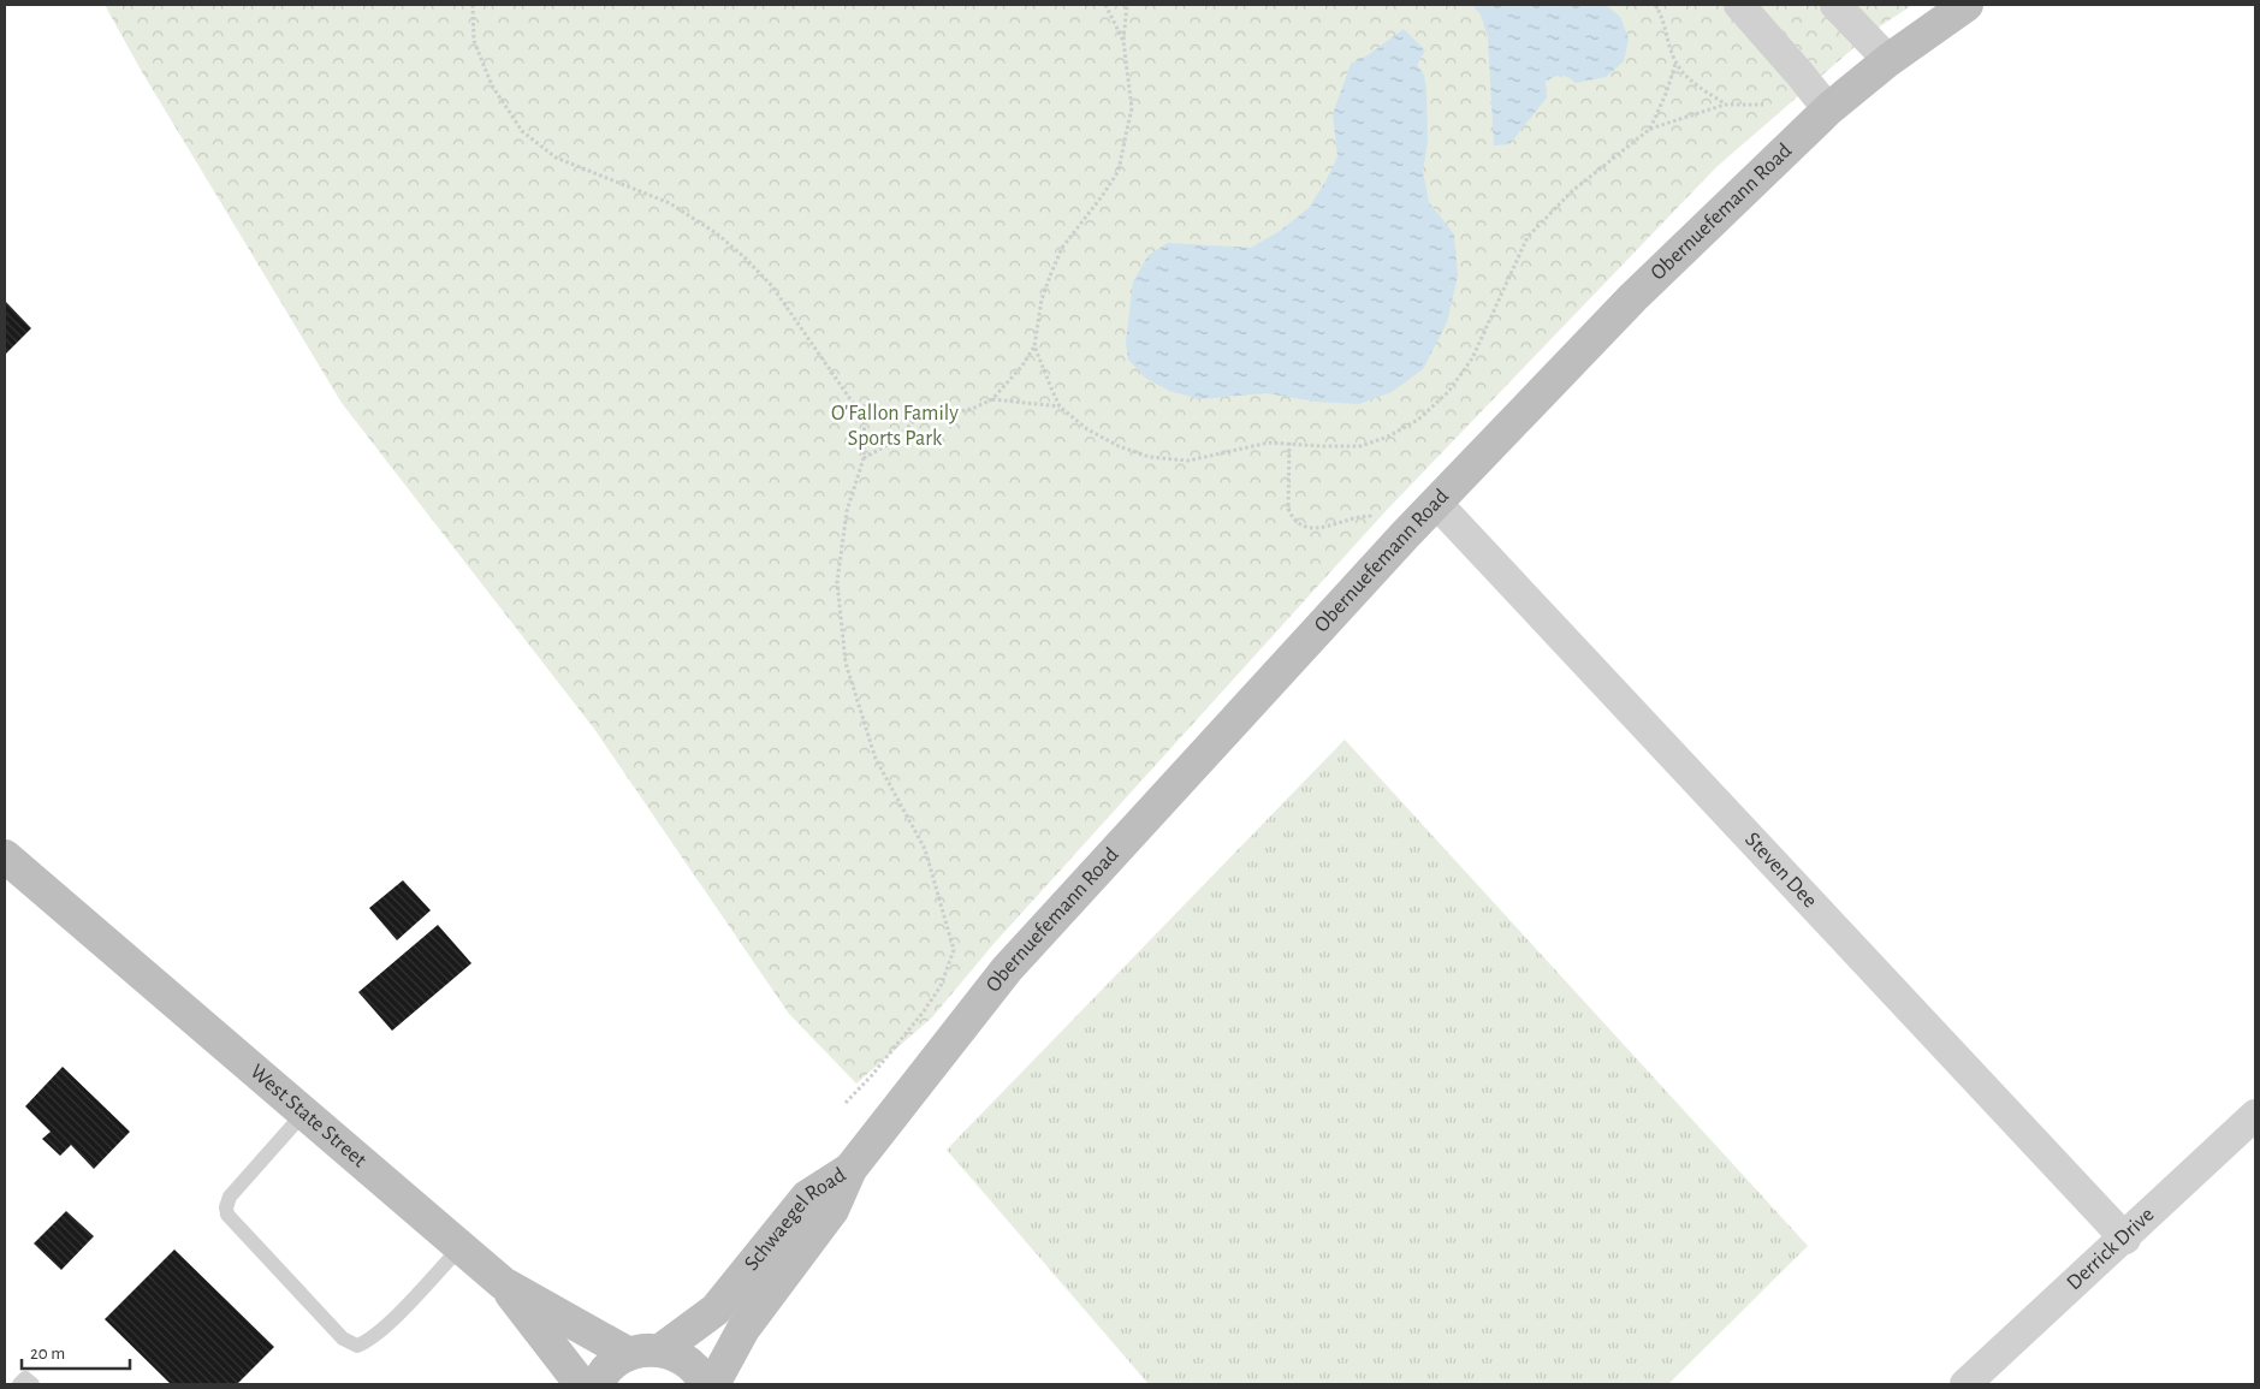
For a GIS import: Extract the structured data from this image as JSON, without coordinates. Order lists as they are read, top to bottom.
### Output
{
  "streets": {
    "street": [
      "Obernuefemann Road",
      "Steven Dee",
      "West State Street",
      "Schwaegel Road",
      "Derrick Drive"
    ]
  },
  "crossings": [
    ["Obernuefemann Road", "Steven Dee"],
    ["Obernuefemann Road", "Schwaegel Road"],
    ["Steven Dee", "Derrick Drive"]
  ],
  "parks": ["O'Fallon Family Sports Park"],
  "scale_bar": "20 m"
}
